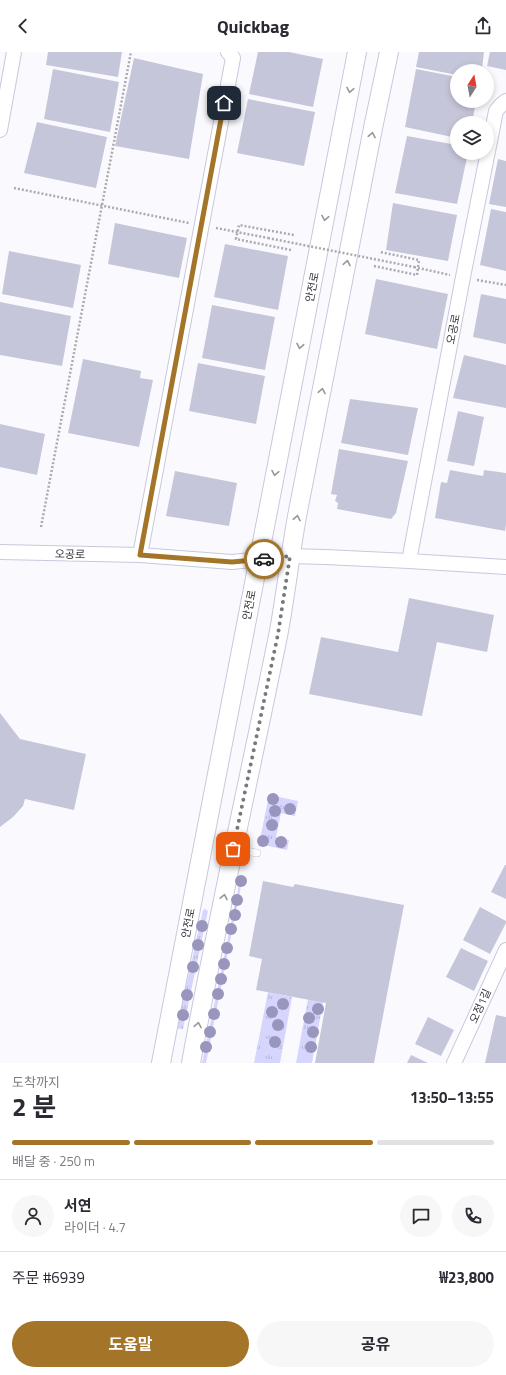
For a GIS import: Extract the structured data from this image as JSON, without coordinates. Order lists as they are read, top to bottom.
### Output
{
  "streets": {
    "street": ["안전로", "오공로", "오정1길"]
  },
  "crossings": [
    ["안전로", "오공로"]
  ],
  "north": "top",
  "page": {
    "header": "Quickbag",
    "heading": ["2 분", "도착까지", "13:50–13:55"],
    "panel": [
      "서연",
      "라이더 · 4.7",
      "주문 #6939",
      "₩23,800"
    ],
    "bar": "배달 중 · 250 m",
    "buttons": ["도움말", "공유"]
  }
}
